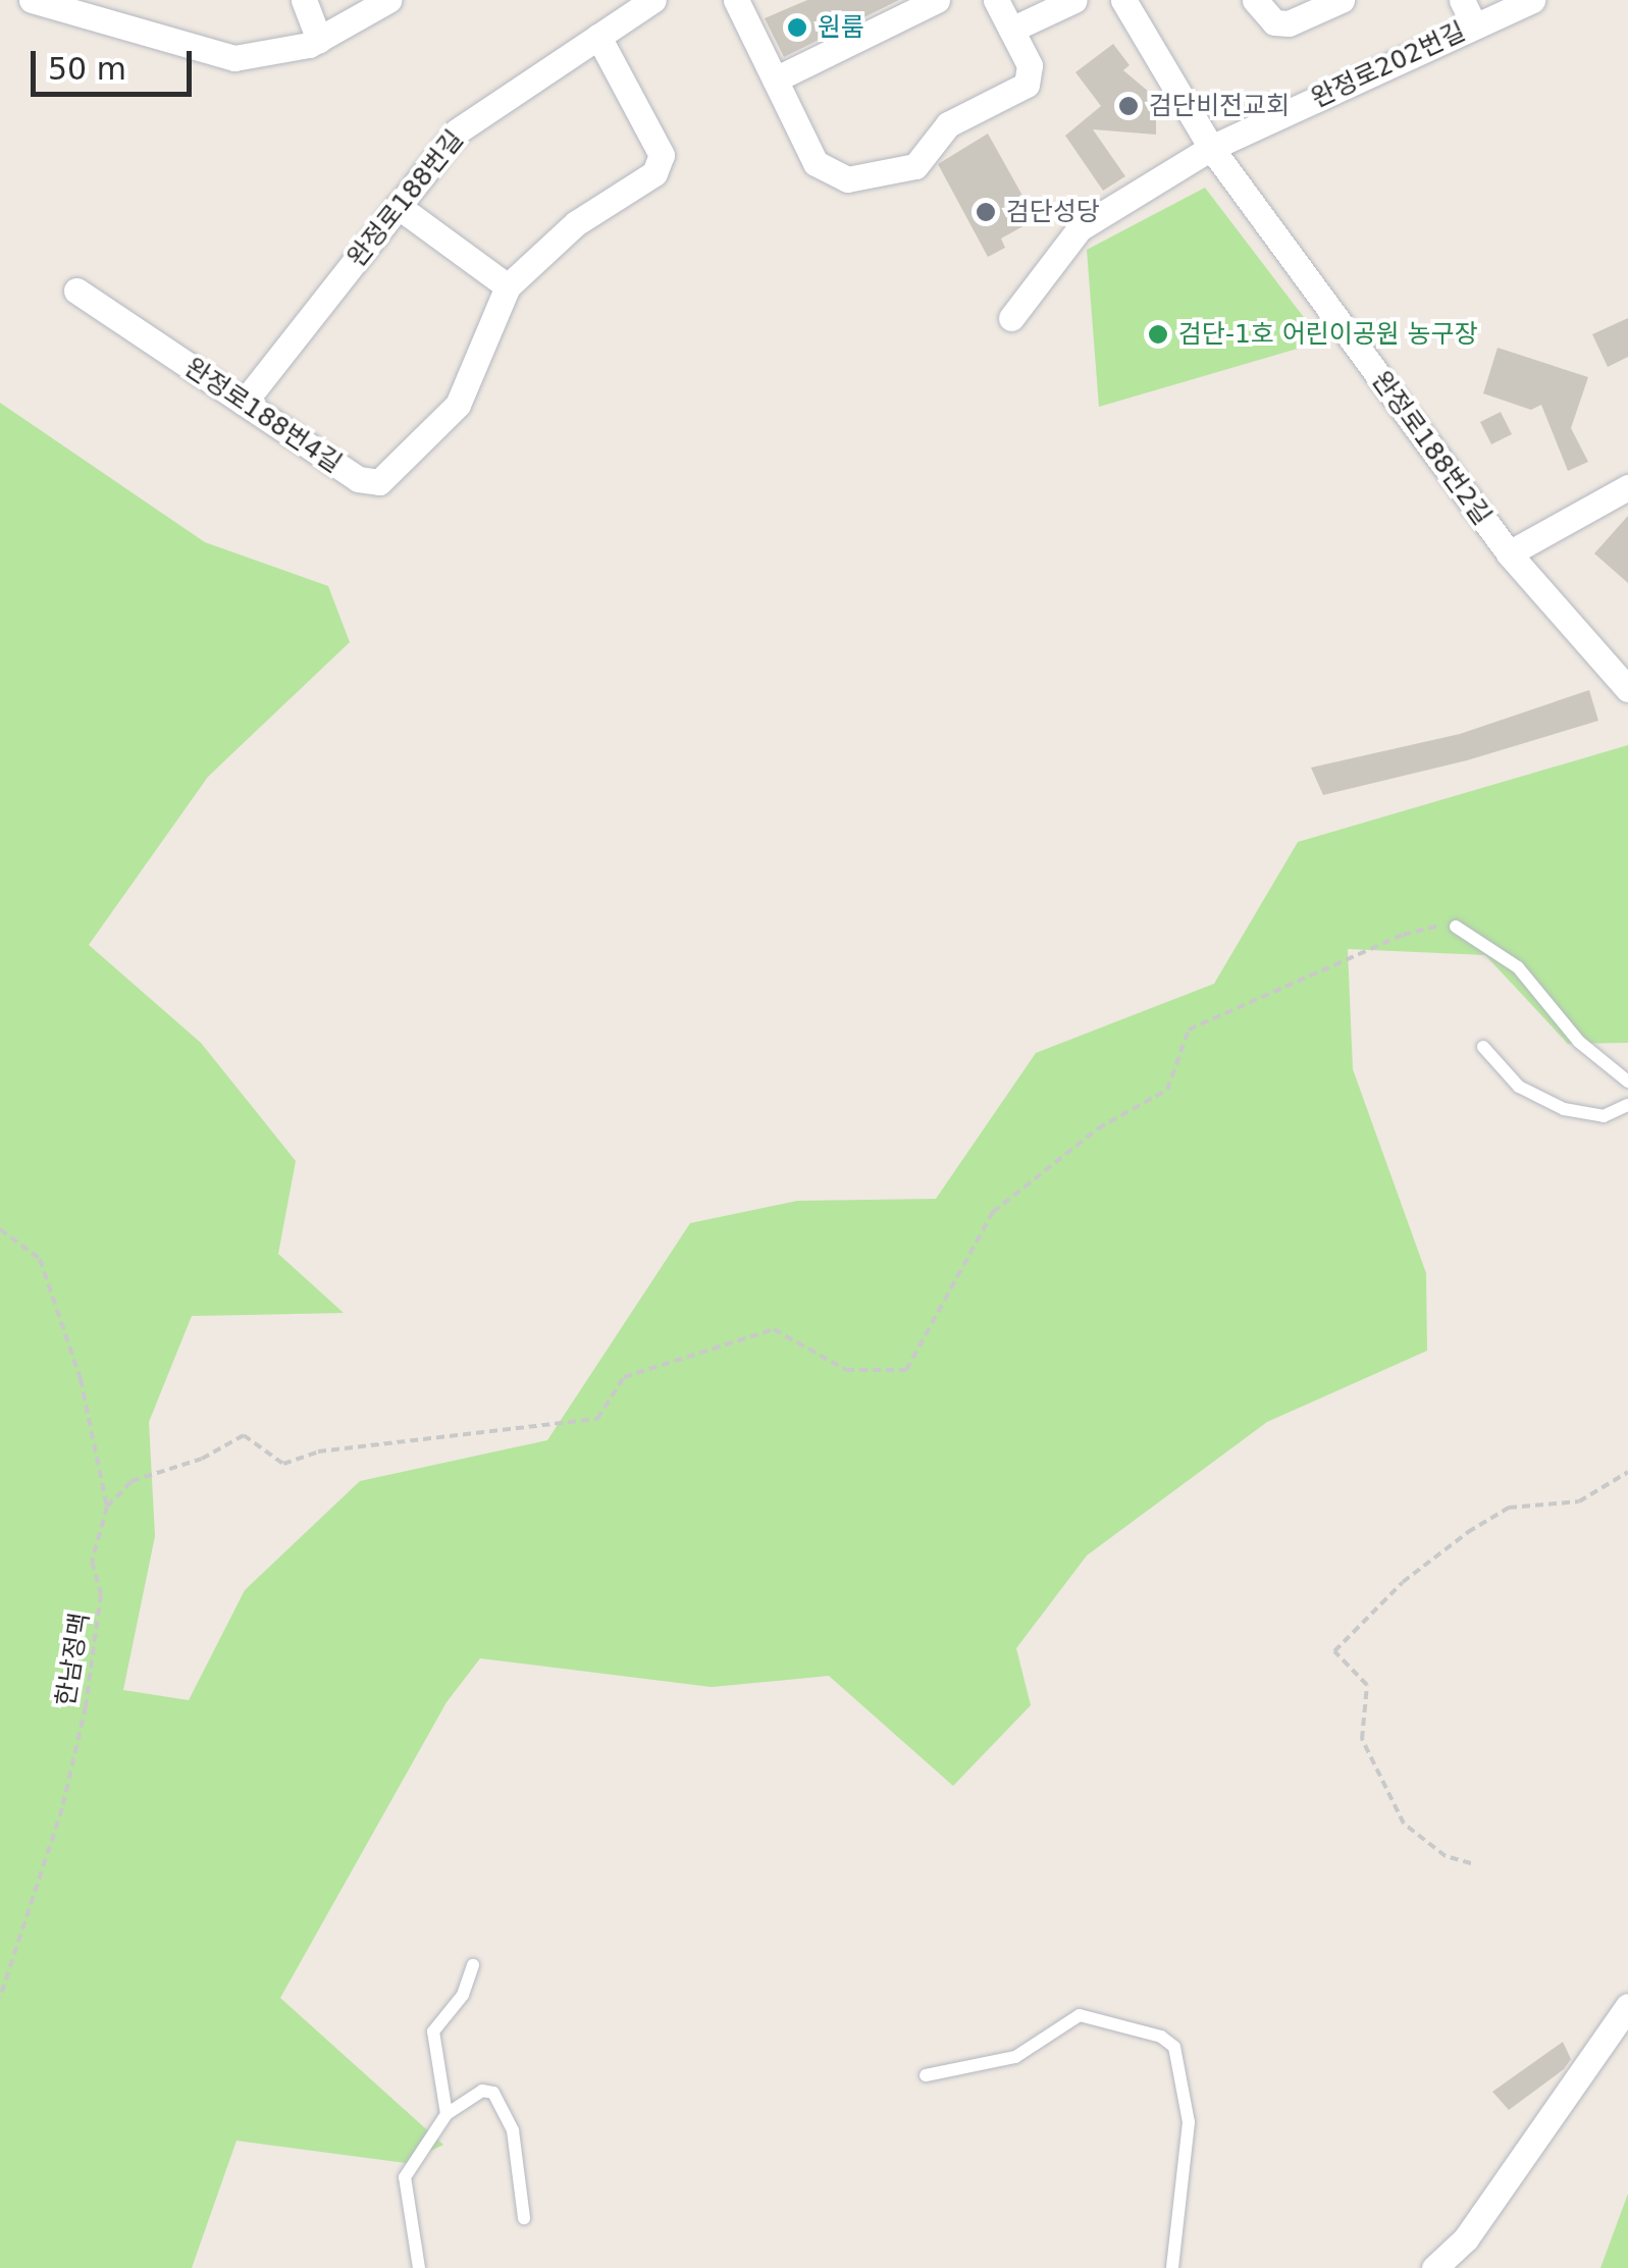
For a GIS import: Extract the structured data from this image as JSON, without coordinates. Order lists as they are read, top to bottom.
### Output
{
  "streets": {
    "street": [
      "완정로202번길",
      "완정로188번길",
      "완정로188번4길",
      "완정로188번2길"
    ],
    "path": ["한남정맥"]
  },
  "crossings": [
    ["완정로202번길", "완정로188번2길"],
    ["완정로188번길", "완정로188번4길"]
  ],
  "places": [
    "원룸",
    "검단비전교회",
    "검단성당",
    "검단-1호 어린이공원 농구장"
  ],
  "scale_bar": "50 m"
}
